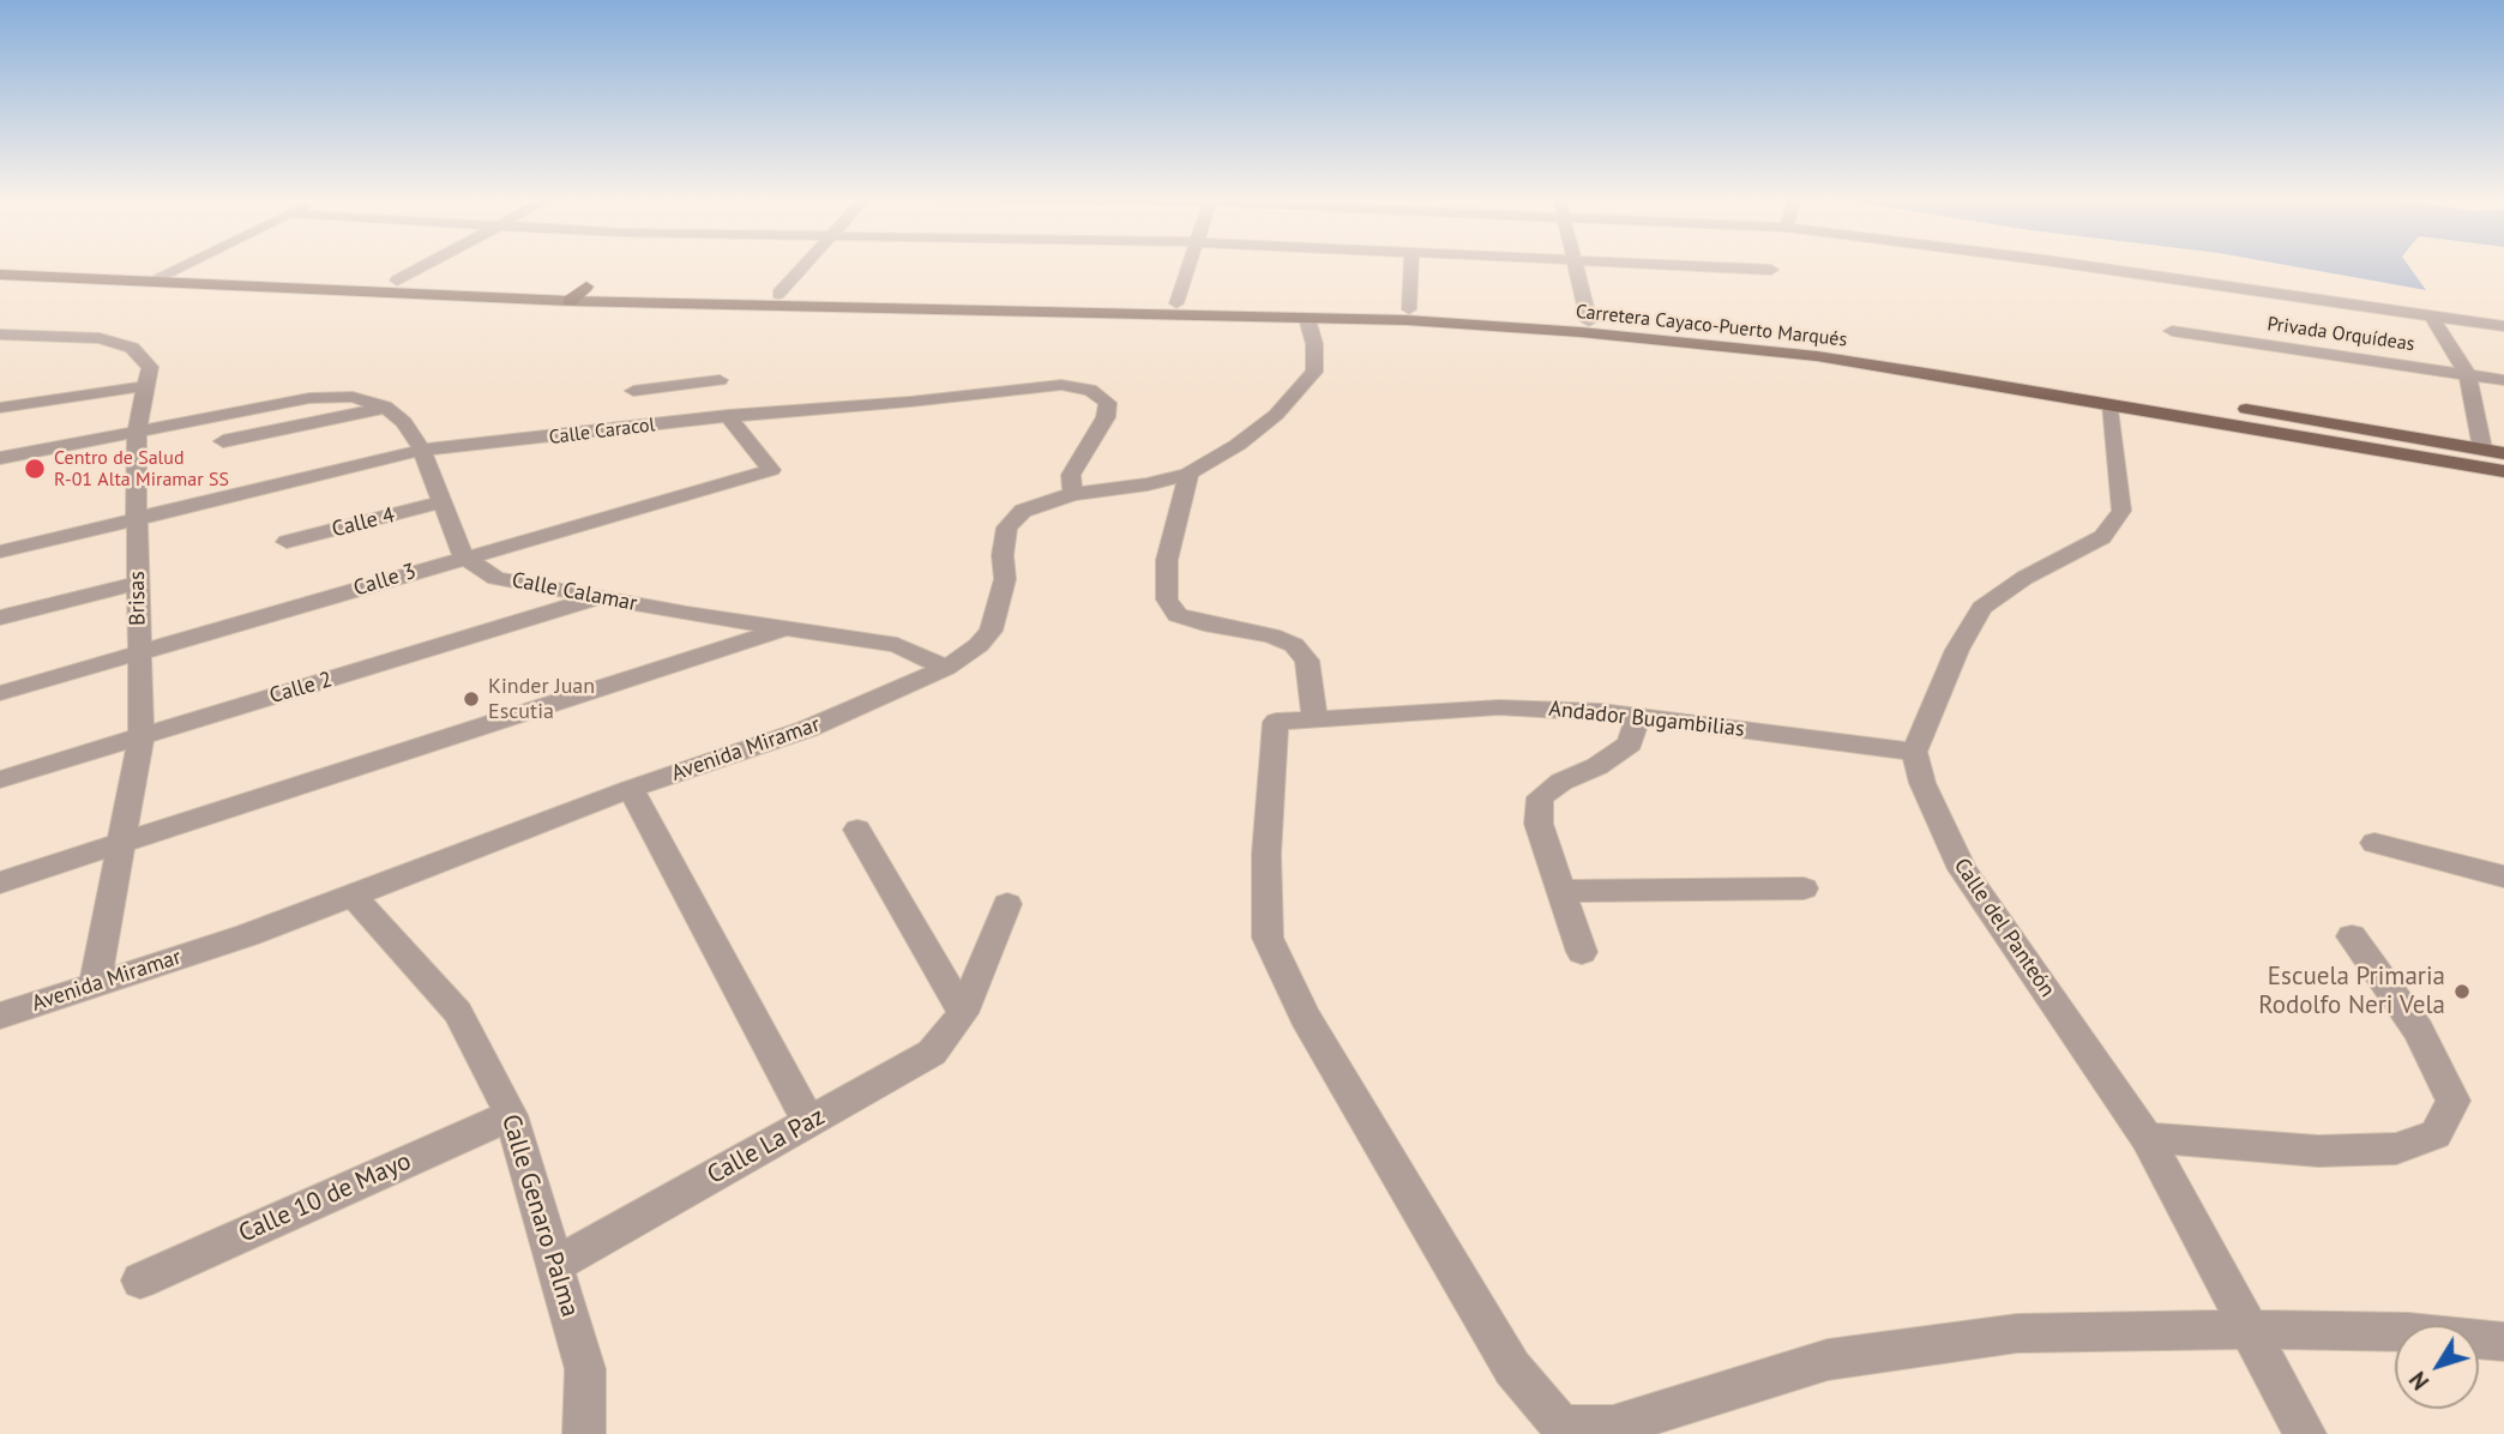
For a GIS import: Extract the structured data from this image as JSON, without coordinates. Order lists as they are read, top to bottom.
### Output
{
  "streets": {
    "main road": ["Carretera Cayaco-Puerto Marqués"],
    "street": [
      "Privada Orquídeas",
      "Calle Caracol",
      "Calle 4",
      "Calle 3",
      "Calle Calamar",
      "Brisas",
      "Calle 2",
      "Andador Bugambilias",
      "Avenida Miramar",
      "Calle del Panteón",
      "Calle La Paz",
      "Calle 10 de Mayo",
      "Calle Genaro Palma"
    ]
  },
  "crossings": [
    ["Carretera Cayaco-Puerto Marqués", "Avenida Miramar"],
    ["Calle Caracol", "Calle 3"],
    ["Calle Caracol", "Brisas"],
    ["Calle Caracol", "Avenida Miramar"],
    ["Calle 3", "Calle Calamar"],
    ["Calle 3", "Brisas"],
    ["Calle Calamar", "Calle 2"],
    ["Calle Calamar", "Avenida Miramar"],
    ["Brisas", "Calle 2"],
    ["Brisas", "Avenida Miramar"],
    ["Andador Bugambilias", "Calle del Panteón"],
    ["Avenida Miramar", "Calle Genaro Palma"],
    ["Calle La Paz", "Calle Genaro Palma"],
    ["Calle 10 de Mayo", "Calle Genaro Palma"]
  ],
  "places": ["Centro de Salud R-01 Alta Miramar SS", "Kinder Juan Escutia", "Escuela Primaria Rodolfo Neri Vela"],
  "north": "bottom left"
}
